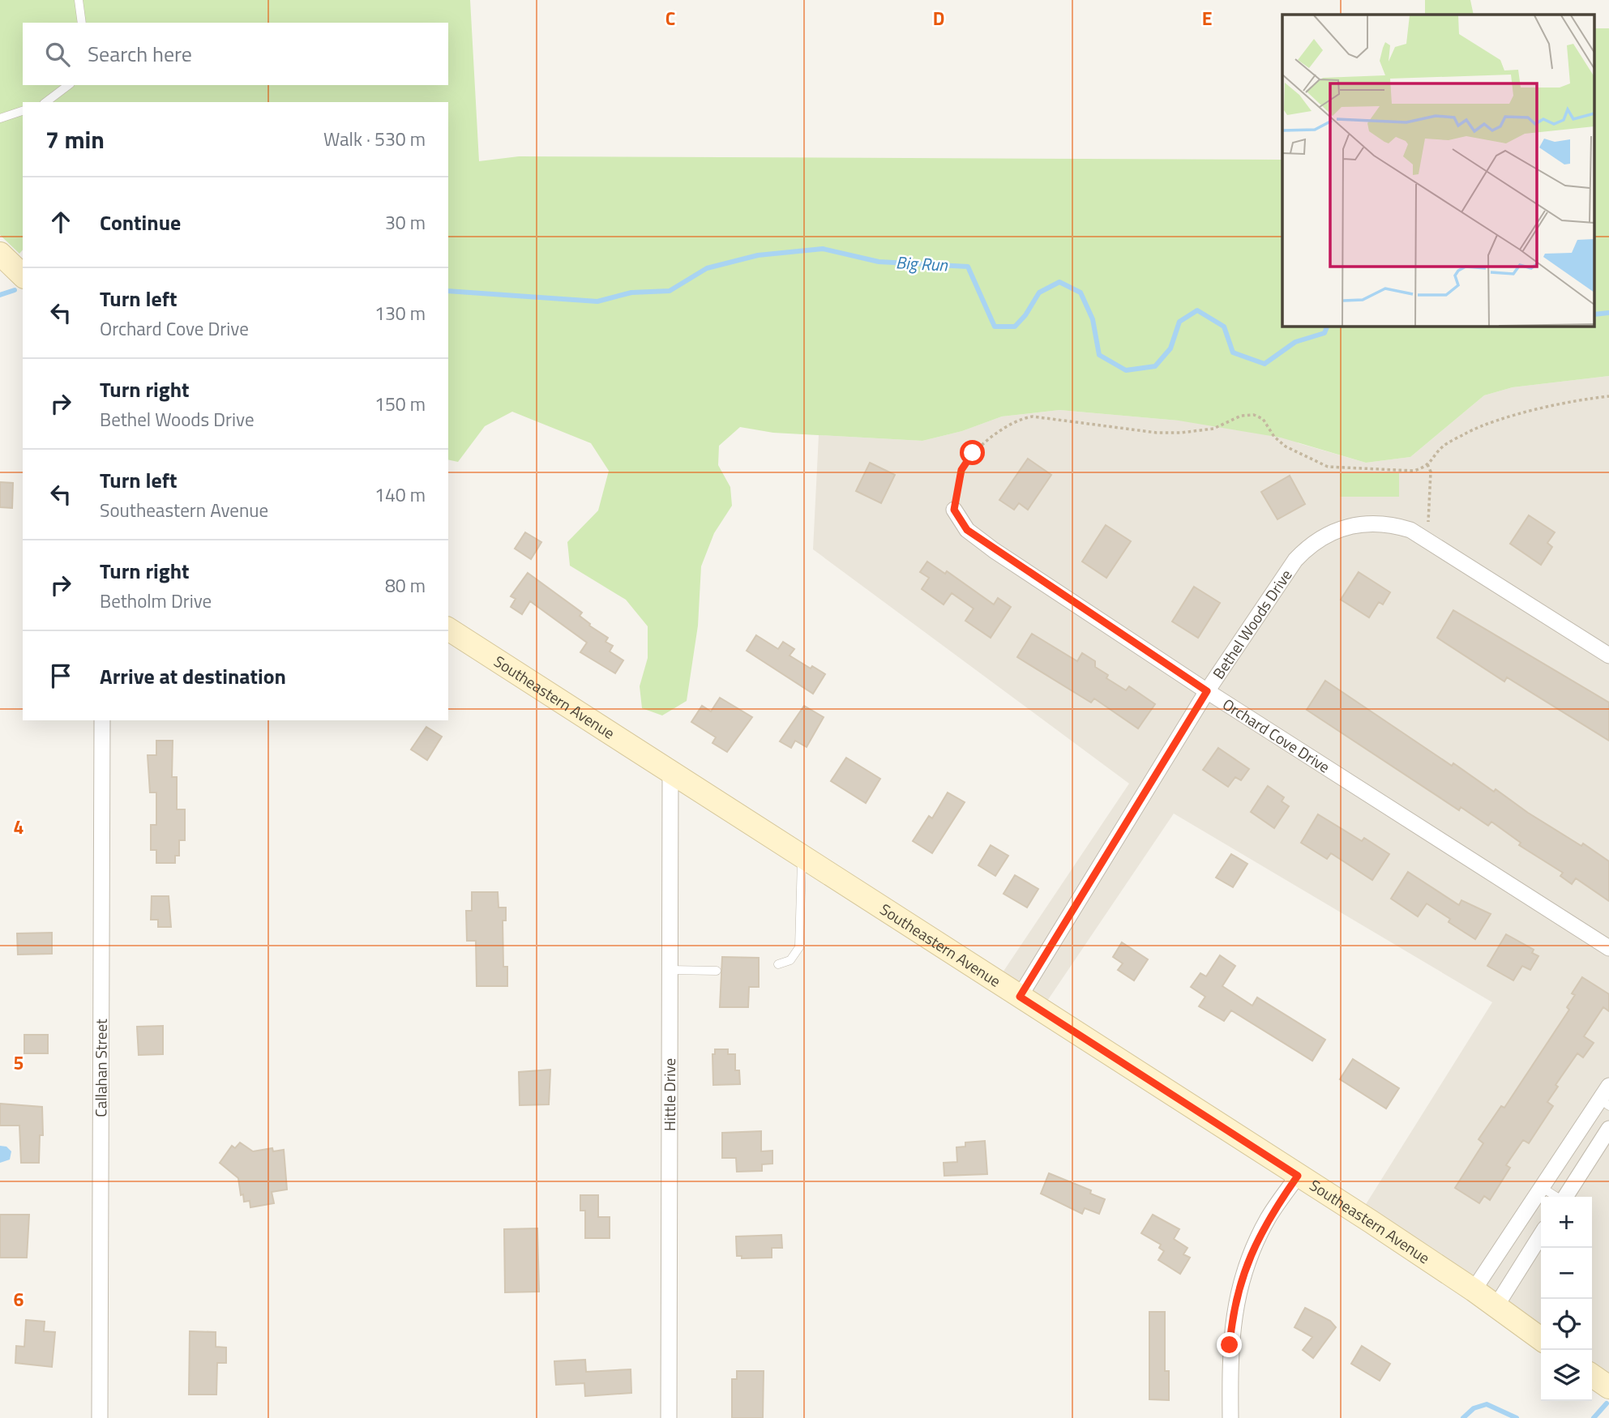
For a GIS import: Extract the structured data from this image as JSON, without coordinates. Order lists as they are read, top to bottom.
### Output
{
  "streets": {
    "street": [
      "Bethel Woods Drive",
      "Southeastern Avenue",
      "Orchard Cove Drive",
      "Callahan Street",
      "Hittle Drive"
    ]
  },
  "crossings": [
    ["Bethel Woods Drive", "Southeastern Avenue"],
    ["Bethel Woods Drive", "Orchard Cove Drive"],
    ["Southeastern Avenue", "Hittle Drive"]
  ],
  "water": ["Big Run"],
  "page": {
    "search": "Search here",
    "heading": ["7 min", "Walk · 530 m"],
    "list": [
      ["Continue", "30 m"],
      ["Turn left", "Orchard Cove Drive", "130 m"],
      ["Turn right", "Bethel Woods Drive", "150 m"],
      ["Turn left", "Southeastern Avenue", "140 m"],
      ["Turn right", "Betholm Drive", "80 m"],
      "Arrive at destination"
    ],
    "map_buttons": ["+", "−"]
  },
  "grid": {
    "columns": ["C", "D", "E"],
    "rows": ["4", "5", "6"]
  }
}
